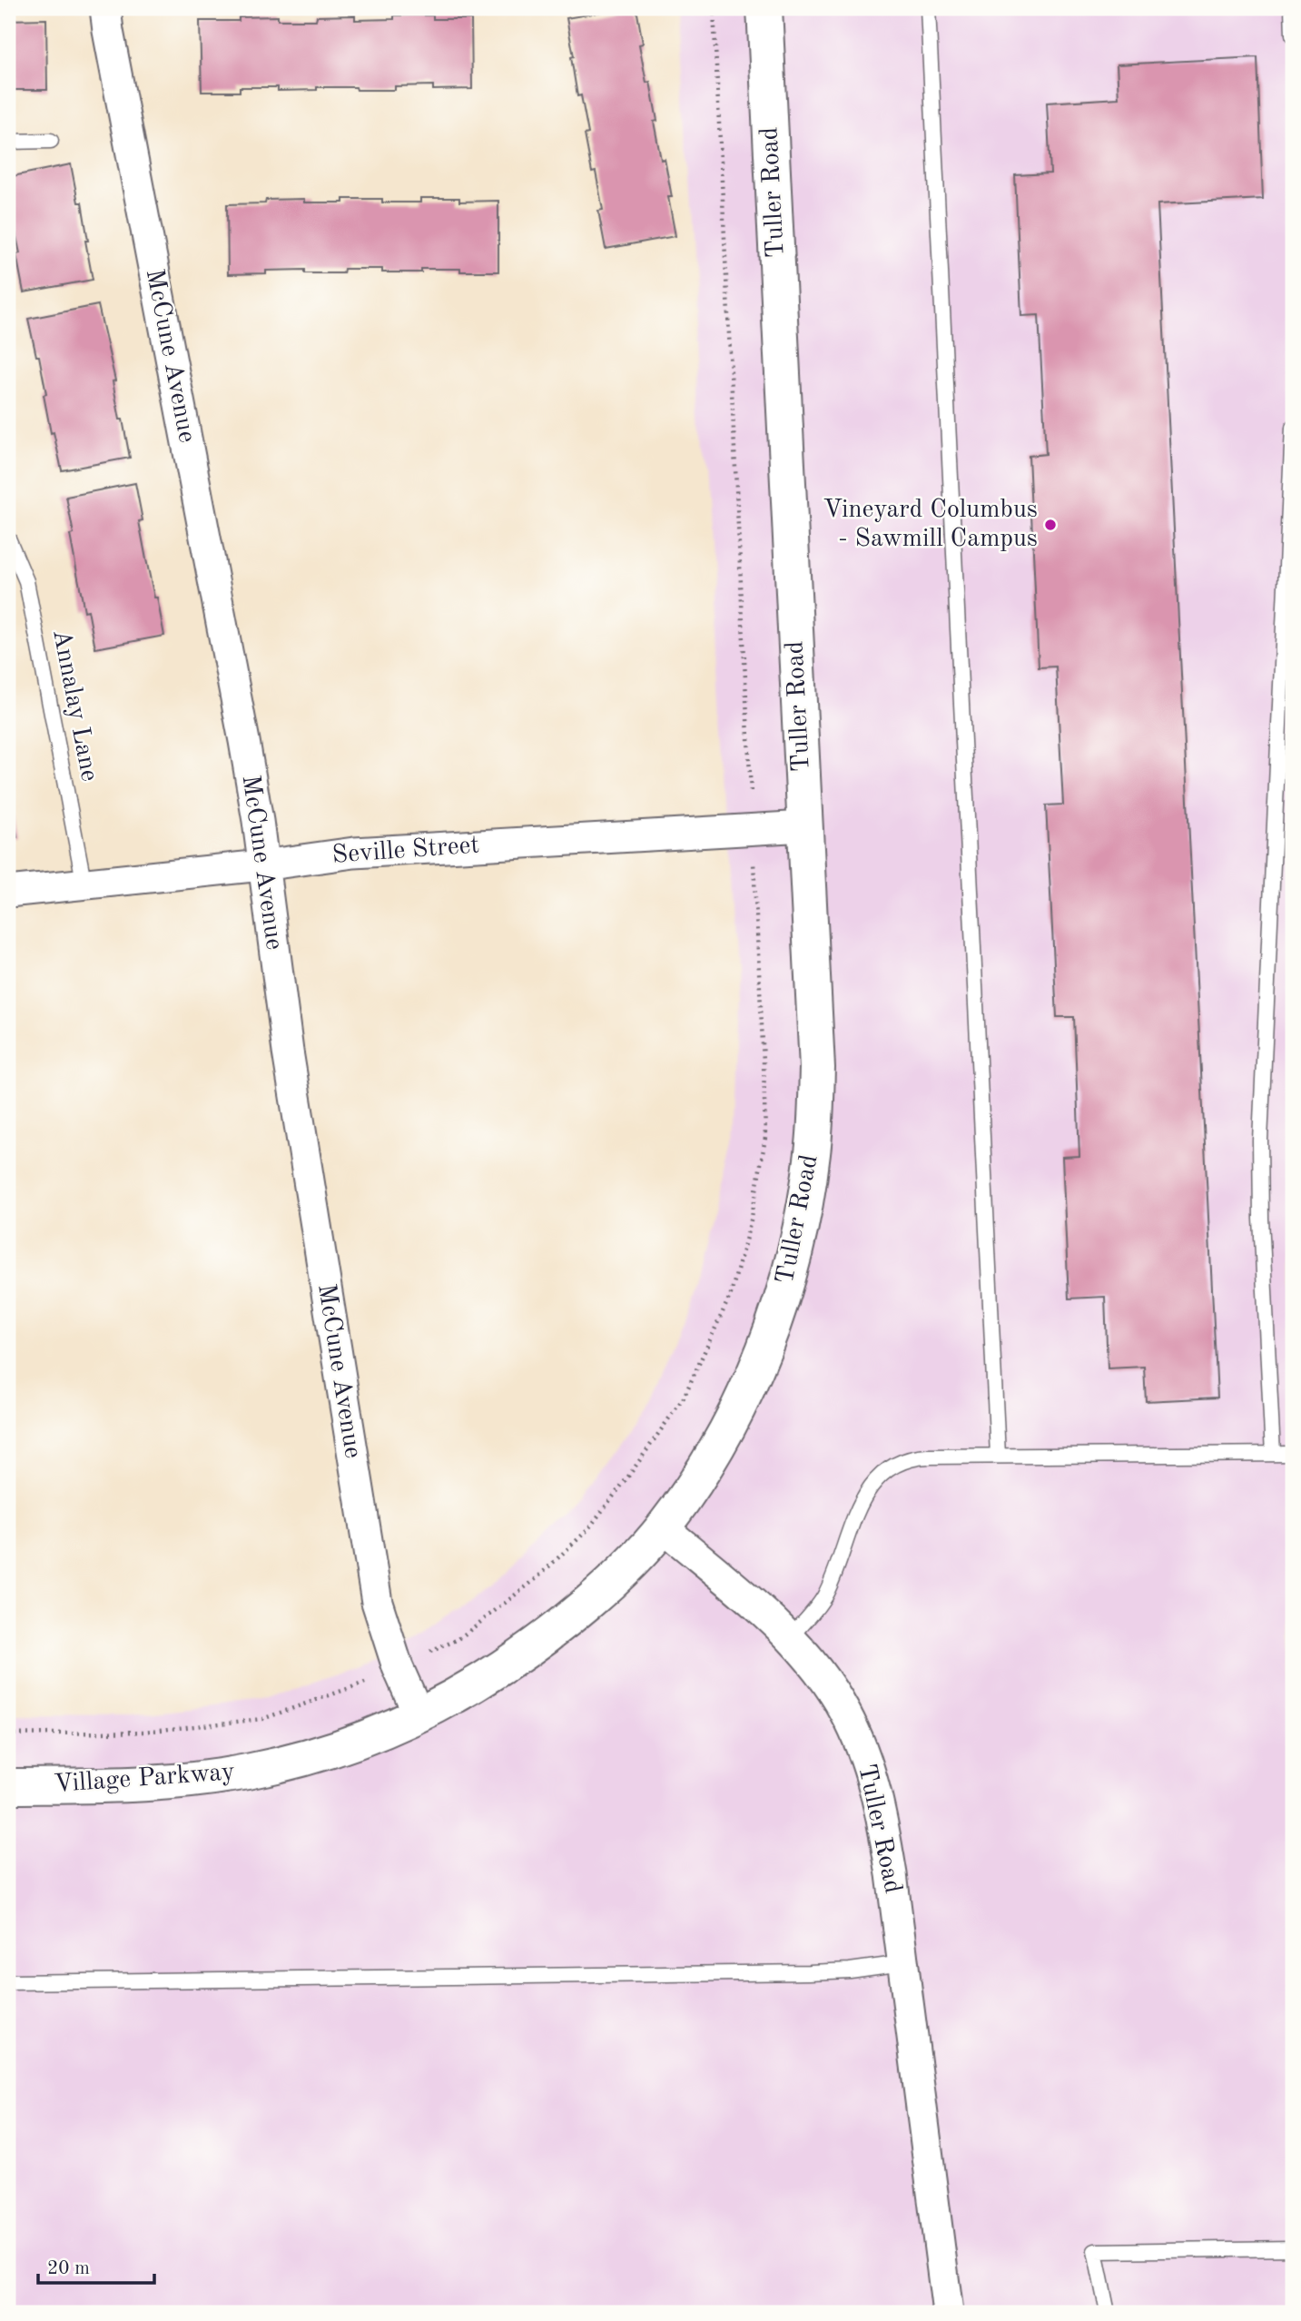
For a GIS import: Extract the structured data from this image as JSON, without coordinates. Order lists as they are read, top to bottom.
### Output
{
  "streets": {
    "street": [
      "Tuller Road",
      "McCune Avenue",
      "Seville Street",
      "Village Parkway"
    ],
    "lane": ["Annalay Lane"]
  },
  "crossings": [
    ["Tuller Road", "Seville Street"],
    ["Tuller Road", "Village Parkway"],
    ["McCune Avenue", "Seville Street"],
    ["McCune Avenue", "Village Parkway"],
    ["Annalay Lane", "Seville Street"]
  ],
  "places": ["Vineyard Columbus - Sawmill Campus"],
  "scale_bar": "20 m"
}
